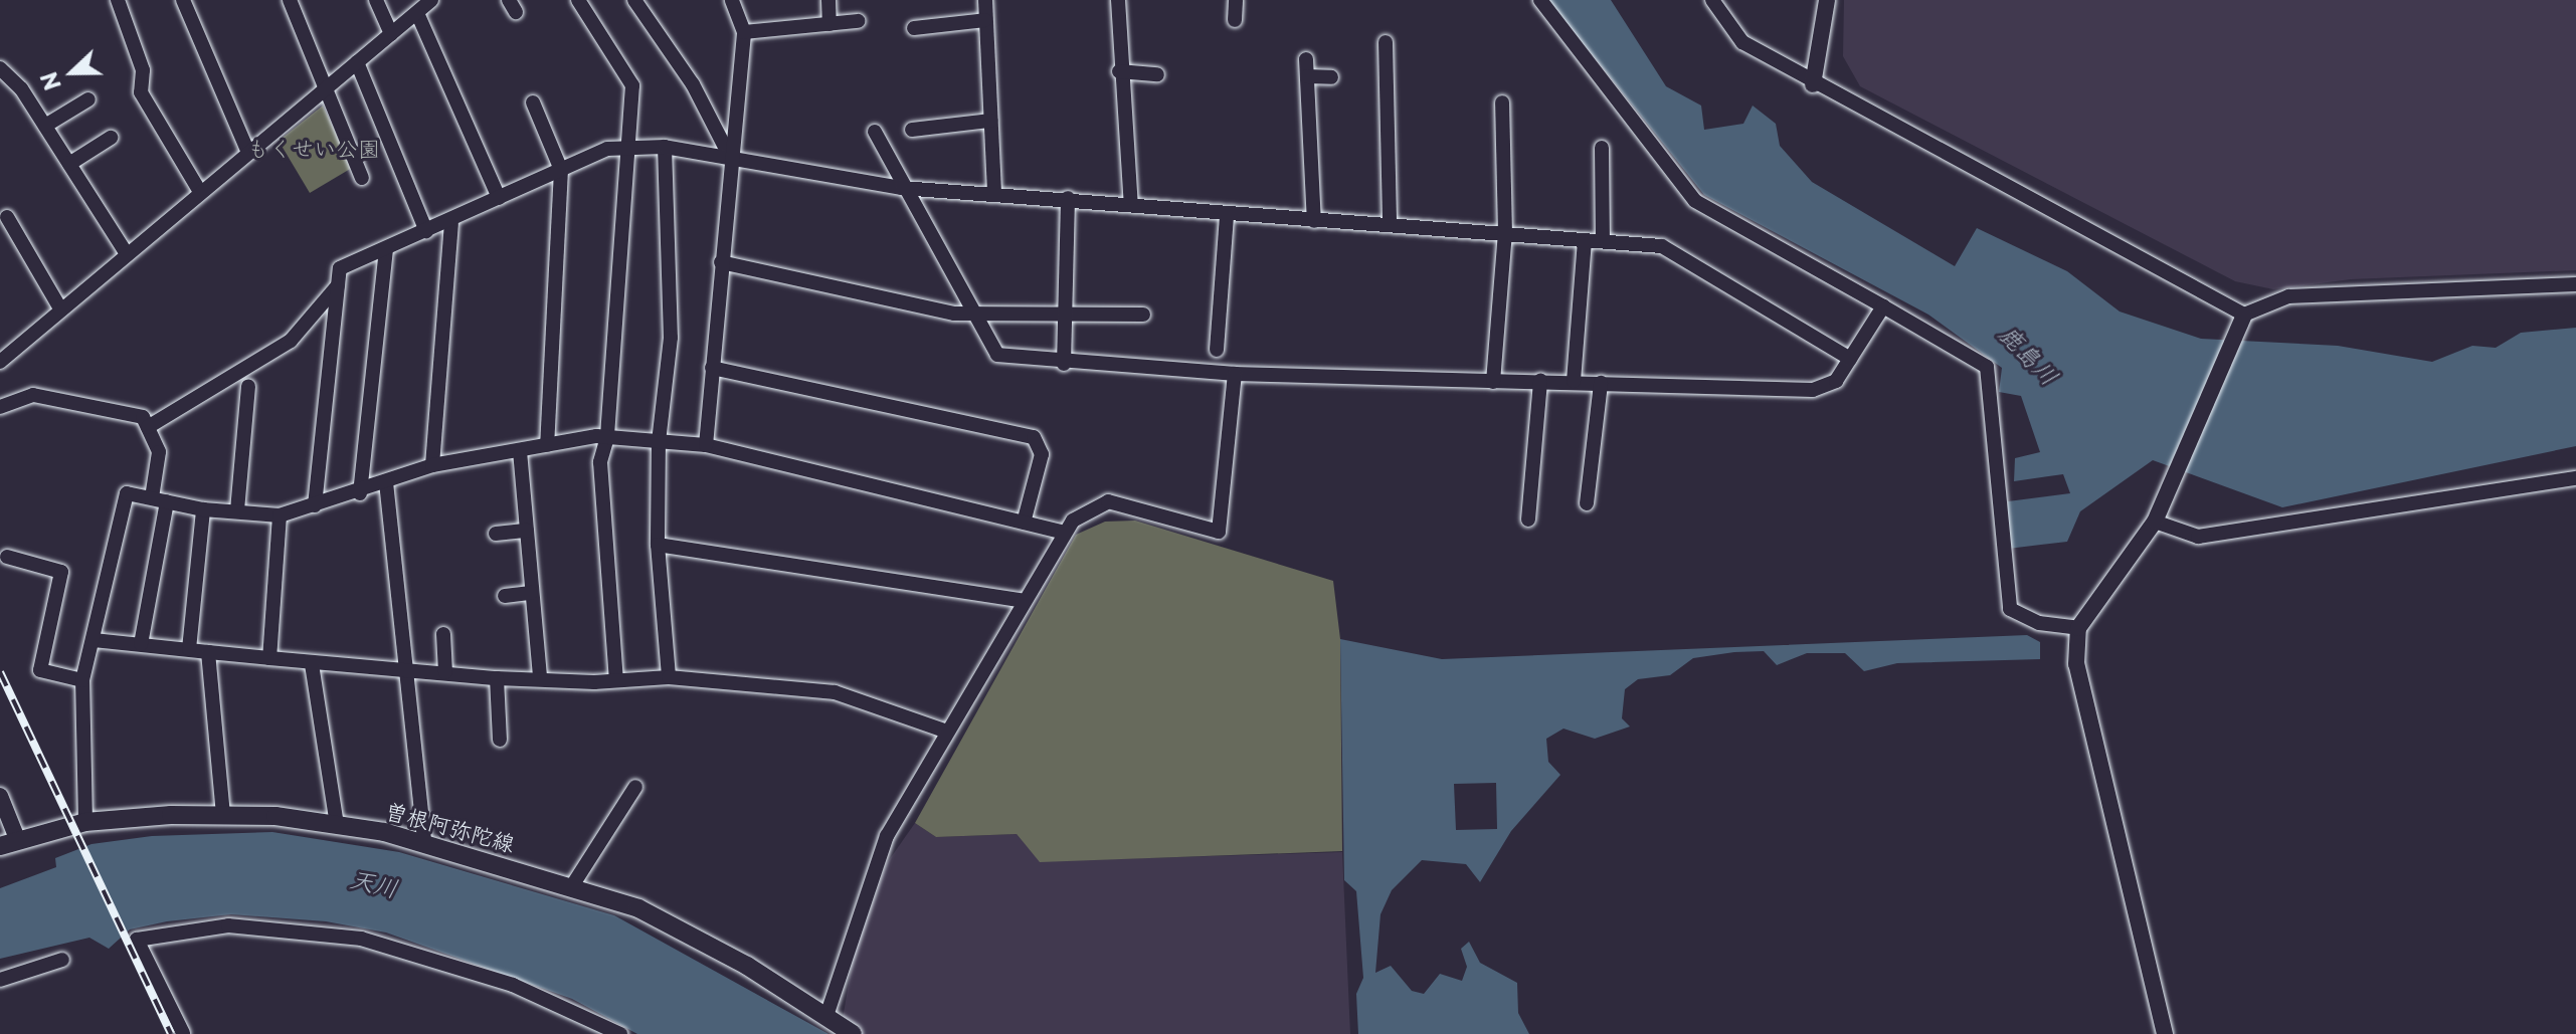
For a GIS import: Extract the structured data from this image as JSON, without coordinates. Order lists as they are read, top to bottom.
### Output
{
  "streets": {
    "main road": ["曽根阿弥陀線"]
  },
  "water": ["鹿島川", "天川"],
  "parks": ["もくせい公園"],
  "north": "left"
}
